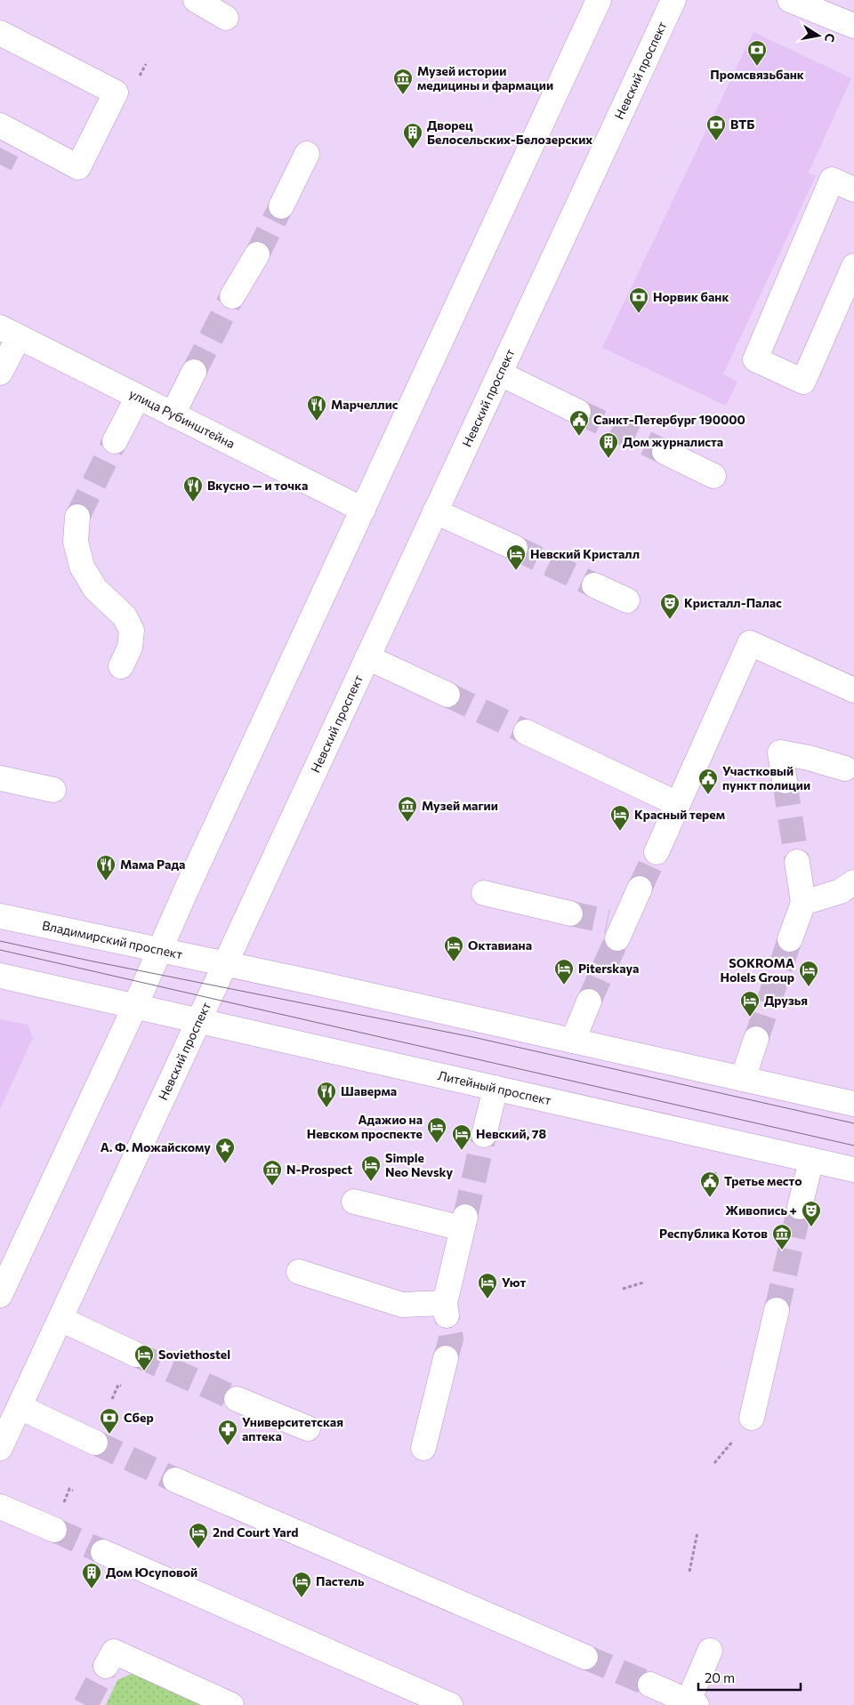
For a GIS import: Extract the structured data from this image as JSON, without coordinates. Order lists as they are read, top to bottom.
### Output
{
  "streets": {
    "main road": [
      "Невский проспект",
      "улица Рубинштейна",
      "Владимирский проспект",
      "Литейный проспект"
    ]
  },
  "crossings": [
    ["Невский проспект", "Владимирский проспект"],
    ["Невский проспект", "Литейный проспект"]
  ],
  "places": {
    "bank": [
      "Промсвязьбанк",
      "ВТБ",
      "Норвик банк",
      "Сбер"
    ],
    "museum": [
      "Музей истории медицины и фармации",
      "Музей магии",
      "N-Prospect",
      "Республика Котов"
    ],
    "building": ["Дворец Белосельских-Белозерских", "Дом журналиста", "Дом Юсуповой"],
    "restaurant": [
      "Марчеллис",
      "Вкусно — и точка",
      "Мама Рада",
      "Шаверма"
    ],
    "public building": ["Санкт-Петербург 190000", "Участковый пункт полиции", "Третье место"],
    "hotel": [
      "Невский Кристалл",
      "Красный терем",
      "Октавиана",
      "Piterskaya",
      "SOKROMA Holels Group",
      "Друзья",
      "Aдажио на Невском проспекте",
      "Невский, 78",
      "Simple Neo Nevsky",
      "Уют",
      "Soviethostel",
      "2nd Court Yard",
      "Пастель"
    ],
    "theatre": ["Кристалл-Палас", "Живопись +"],
    "place": ["А. Ф. Можайскому"],
    "pharmacy": ["Университетская аптека"]
  },
  "scale_bar": "20 m",
  "north": "right"
}
